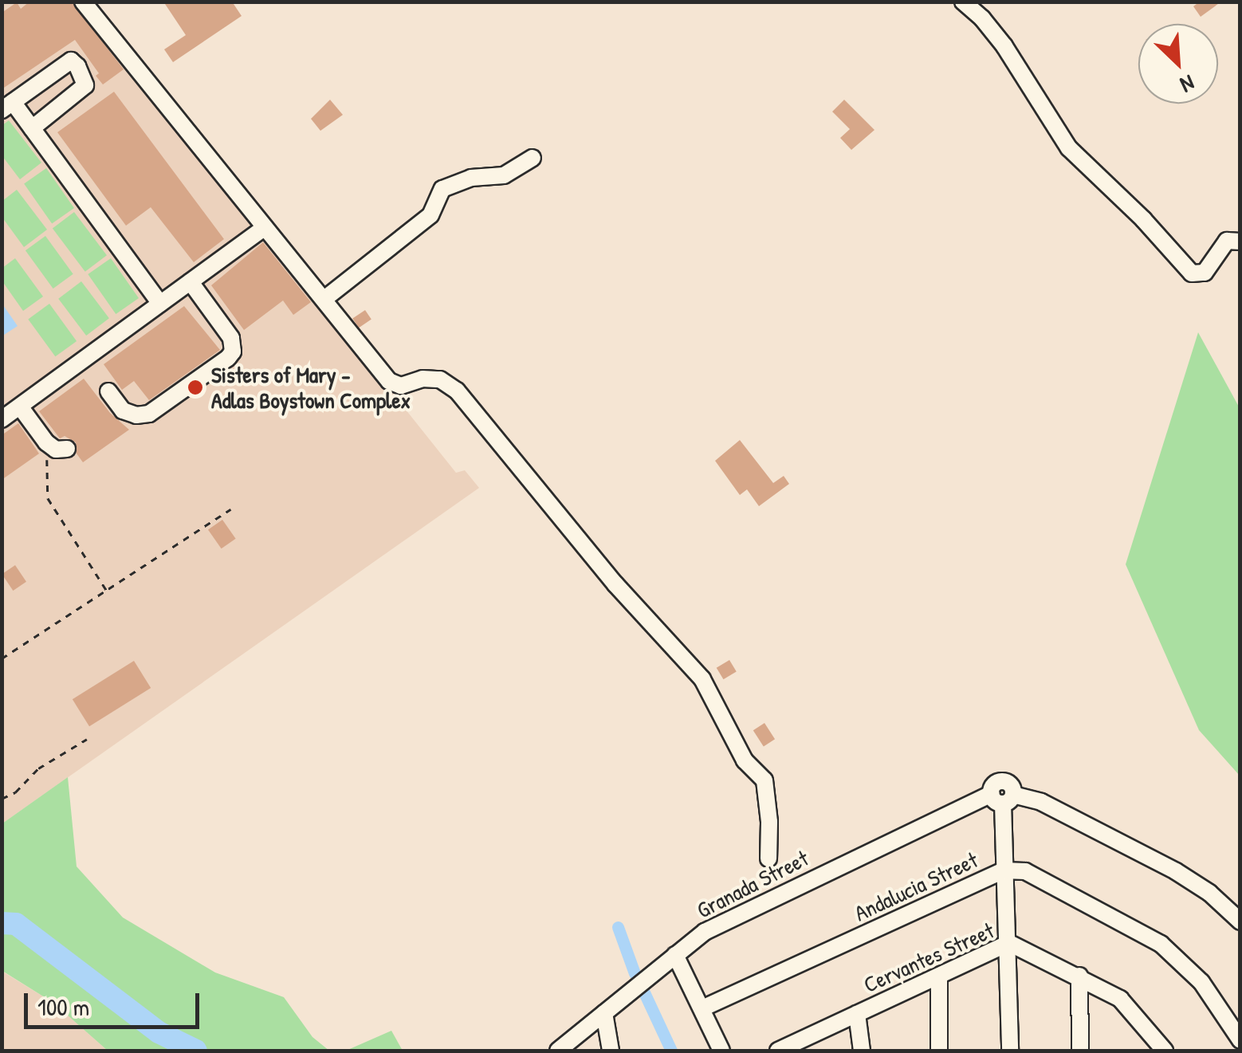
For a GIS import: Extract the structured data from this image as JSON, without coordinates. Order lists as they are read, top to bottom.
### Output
{
  "streets": {
    "street": ["Granada Street", "Andalucia Street", "Cervantes Street"]
  },
  "places": ["Sisters of Mary - Adlas Boystown Complex"],
  "scale_bar": "100 m",
  "north": "bottom right"
}
